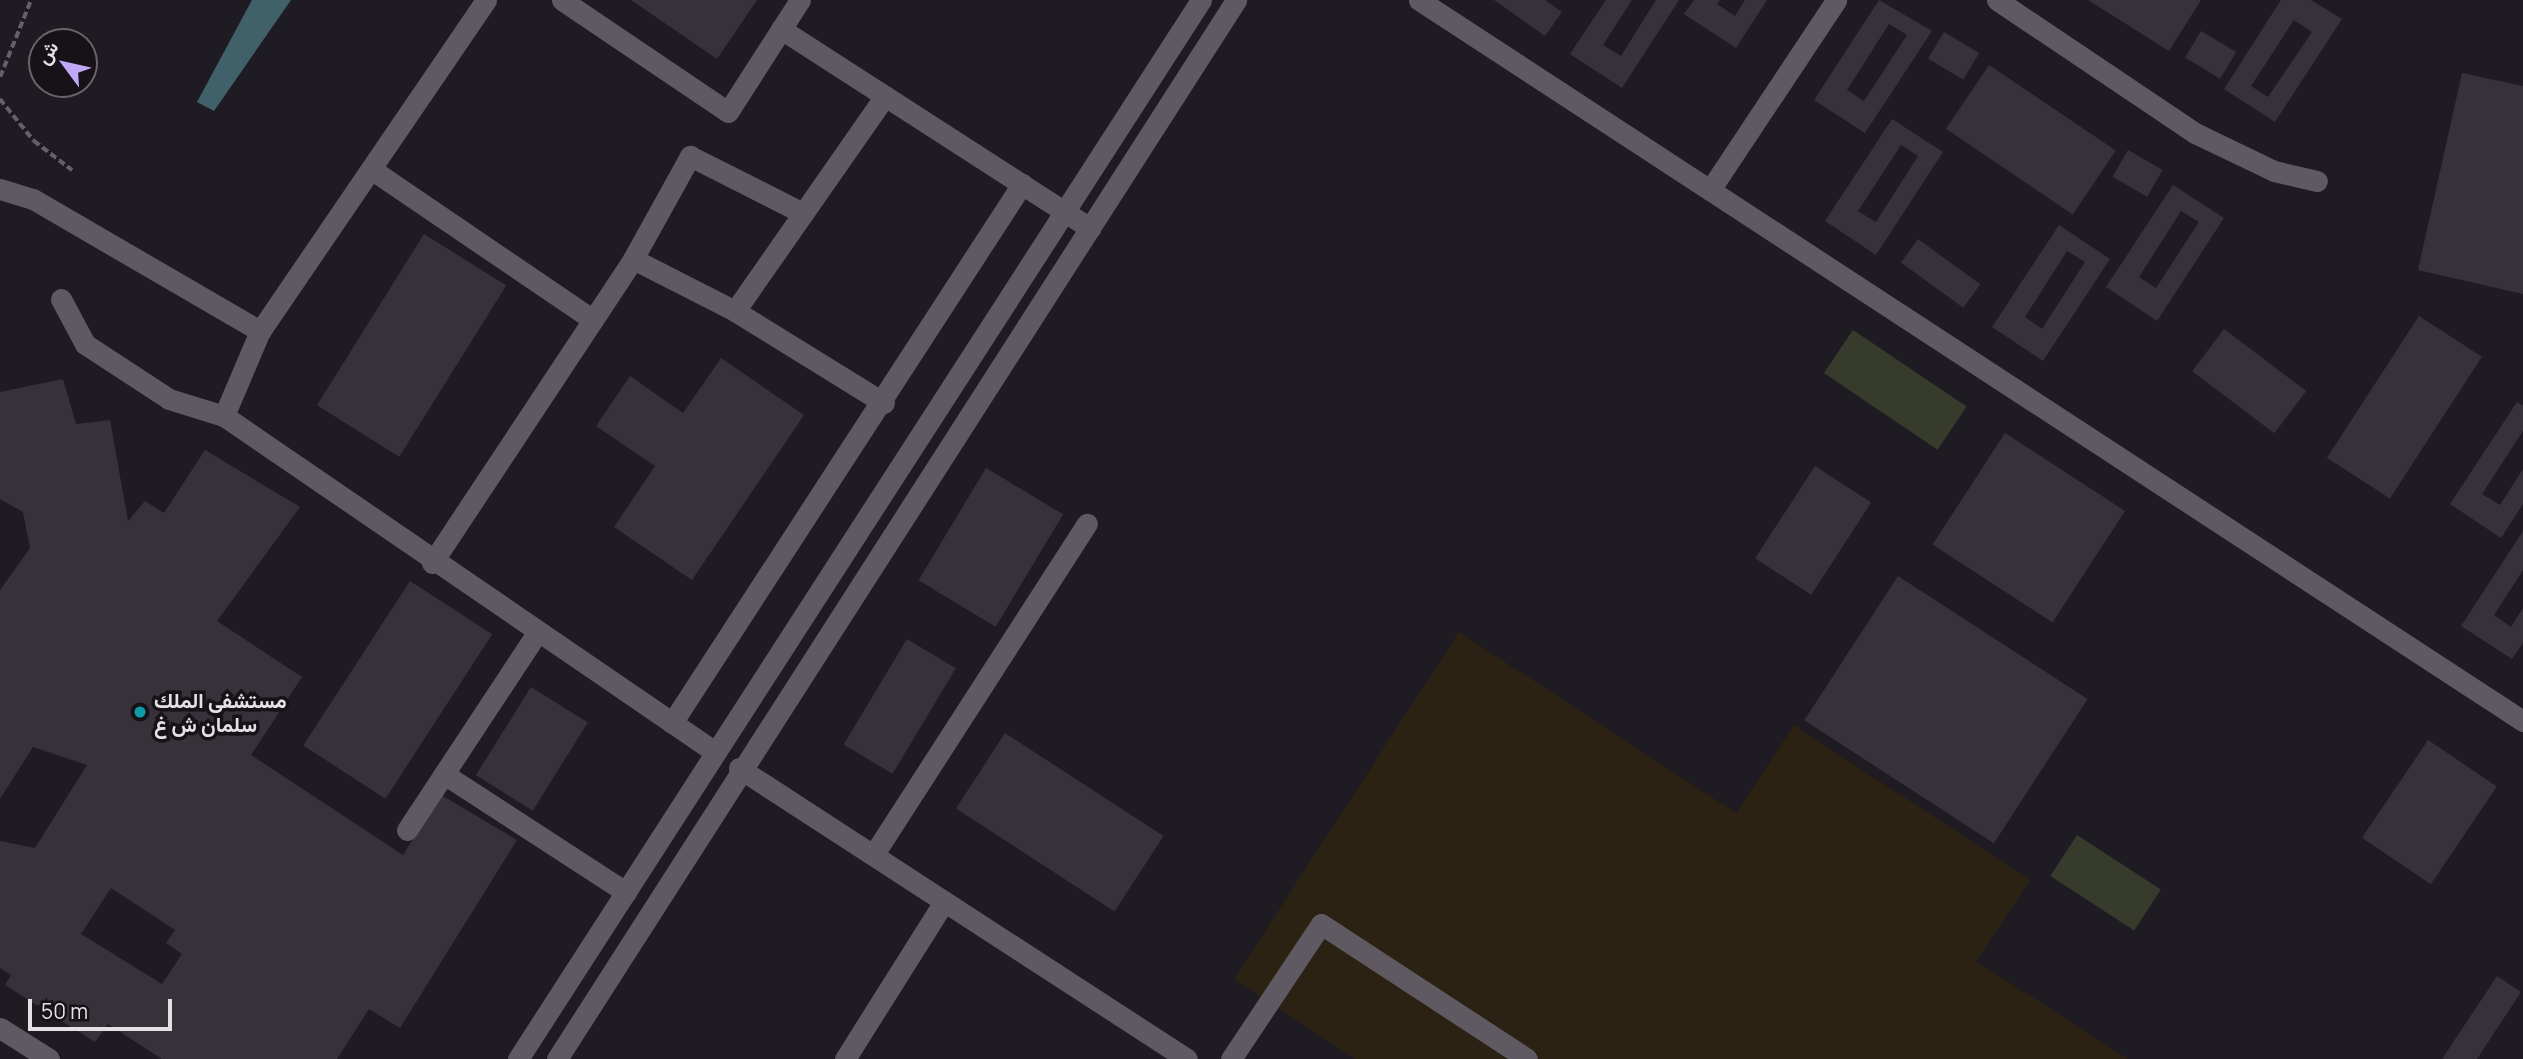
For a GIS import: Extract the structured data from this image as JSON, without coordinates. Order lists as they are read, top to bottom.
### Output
{
  "places": ["مستشفى الملك سلمان ش غ"],
  "scale_bar": "50 m",
  "north": "top left"
}
